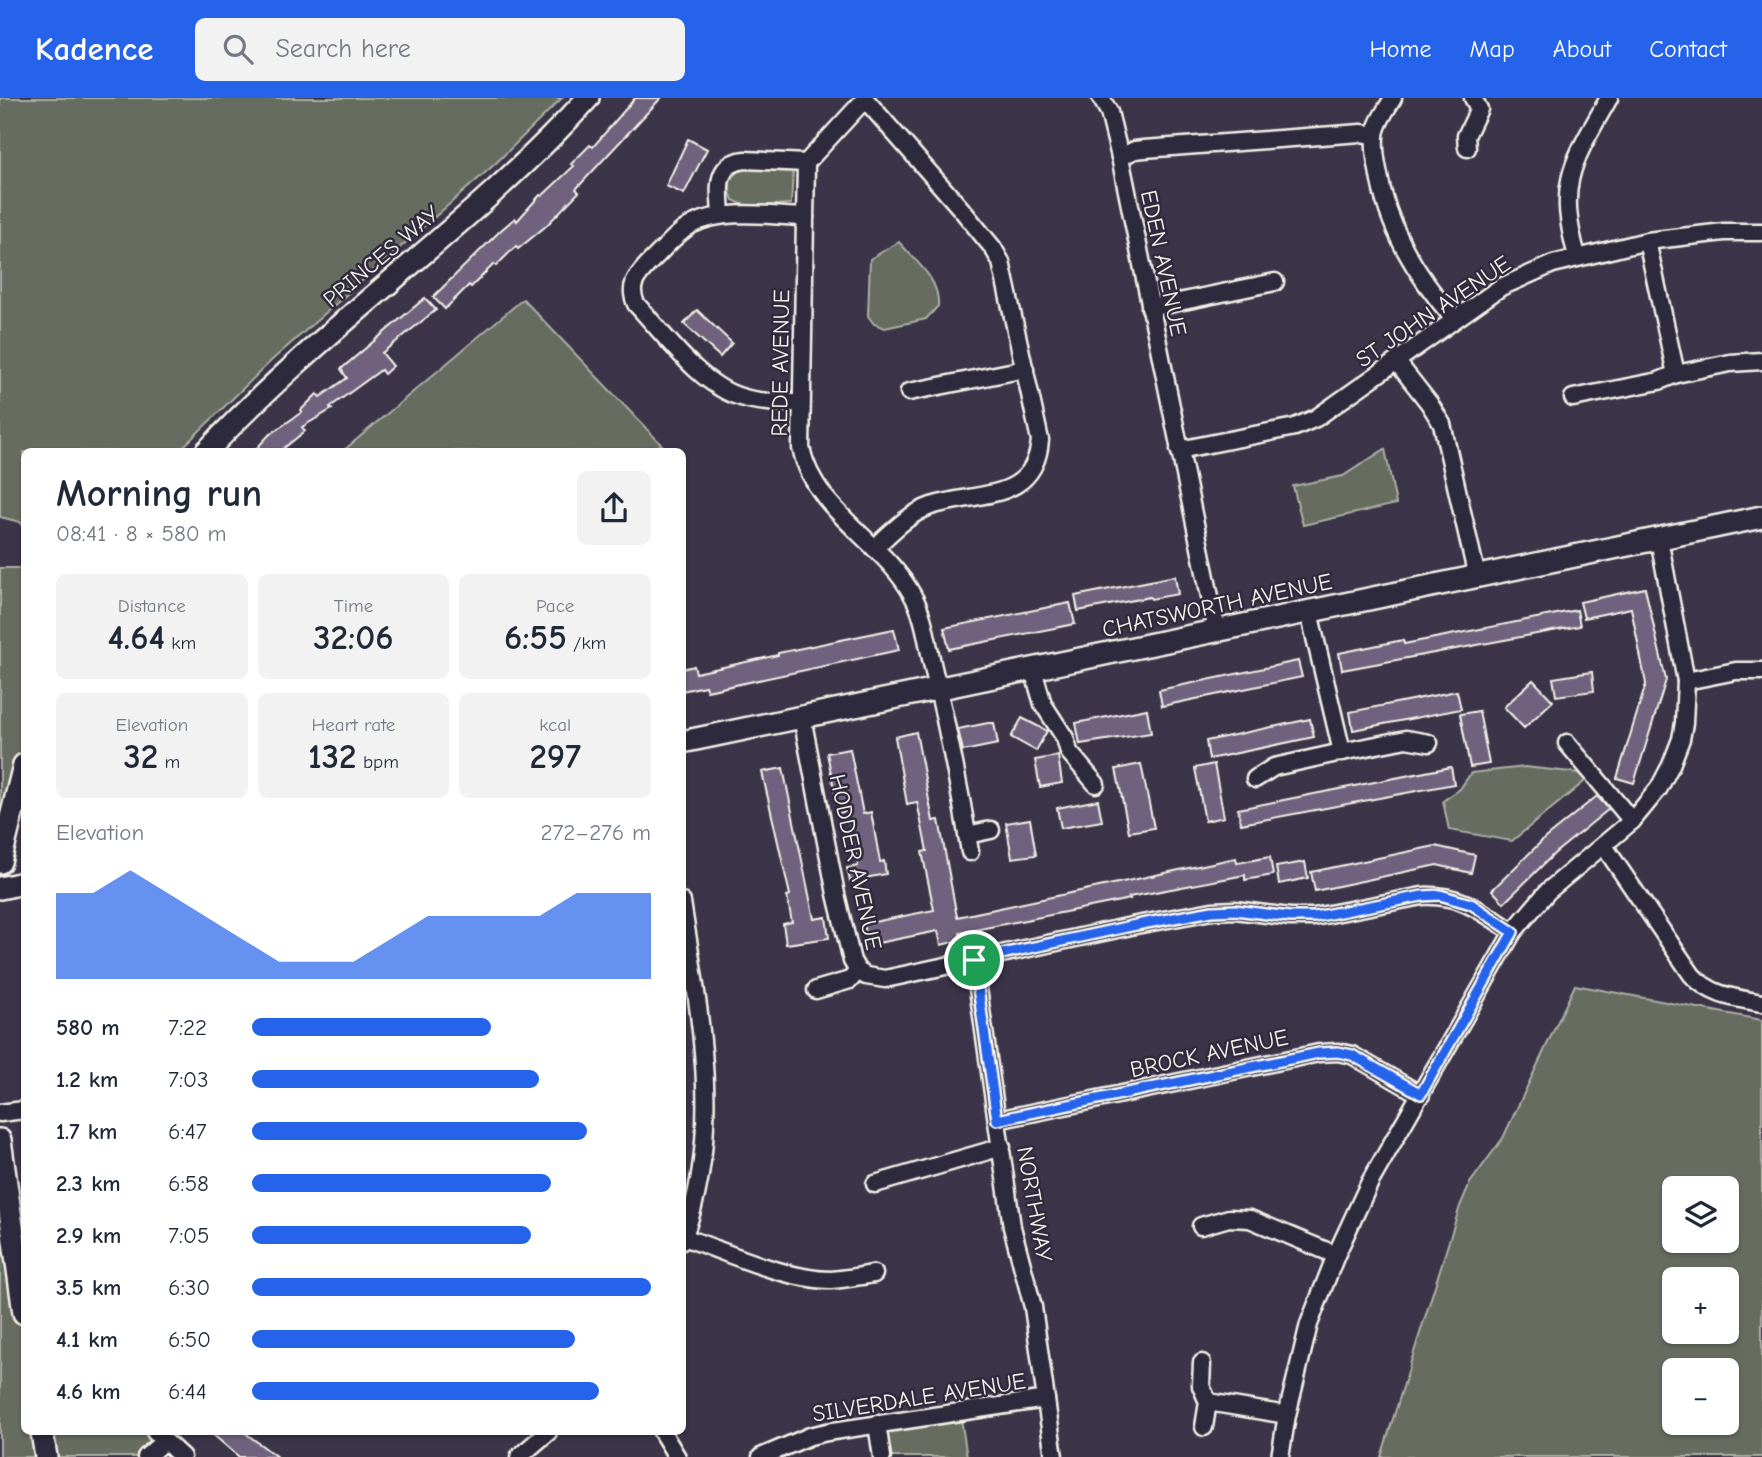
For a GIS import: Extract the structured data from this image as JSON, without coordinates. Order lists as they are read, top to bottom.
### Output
{
  "streets": {
    "street": [
      "PRINCES WAY",
      "EDEN AVENUE",
      "ST JOHN AVENUE",
      "REDE AVENUE",
      "CHATSWORTH AVENUE",
      "HODDER AVENUE",
      "BROCK AVENUE",
      "NORTHWAY",
      "SILVERDALE AVENUE"
    ]
  },
  "crossings": [
    ["EDEN AVENUE", "ST JOHN AVENUE"],
    ["EDEN AVENUE", "CHATSWORTH AVENUE"],
    ["REDE AVENUE", "CHATSWORTH AVENUE"],
    ["CHATSWORTH AVENUE", "HODDER AVENUE"],
    ["HODDER AVENUE", "NORTHWAY"],
    ["BROCK AVENUE", "NORTHWAY"],
    ["NORTHWAY", "SILVERDALE AVENUE"]
  ],
  "page": {
    "header": "Kadence",
    "search": "Search here",
    "nav": [
      "Home",
      "Map",
      "About",
      "Contact"
    ],
    "heading": ["Morning run", "08:41 · 8 × 580 m"],
    "stats": [
      ["Distance", "4.64 km"],
      ["Time", "32:06"],
      ["Pace", "6:55 /km"],
      ["Elevation", "32 m"],
      ["Heart rate", "132 bpm"],
      ["kcal", "297"]
    ],
    "chart": ["Elevation", "272–276 m"],
    "list": [
      {
        "name": "580 m",
        "note": "7:22"
      },
      {
        "name": "1.2 km",
        "note": "7:03"
      },
      {
        "name": "1.7 km",
        "note": "6:47"
      },
      {
        "name": "2.3 km",
        "note": "6:58"
      },
      {
        "name": "2.9 km",
        "note": "7:05"
      },
      {
        "name": "3.5 km",
        "note": "6:30"
      },
      {
        "name": "4.1 km",
        "note": "6:50"
      },
      {
        "name": "4.6 km",
        "note": "6:44"
      }
    ],
    "map_buttons": ["+", "−"]
  }
}
